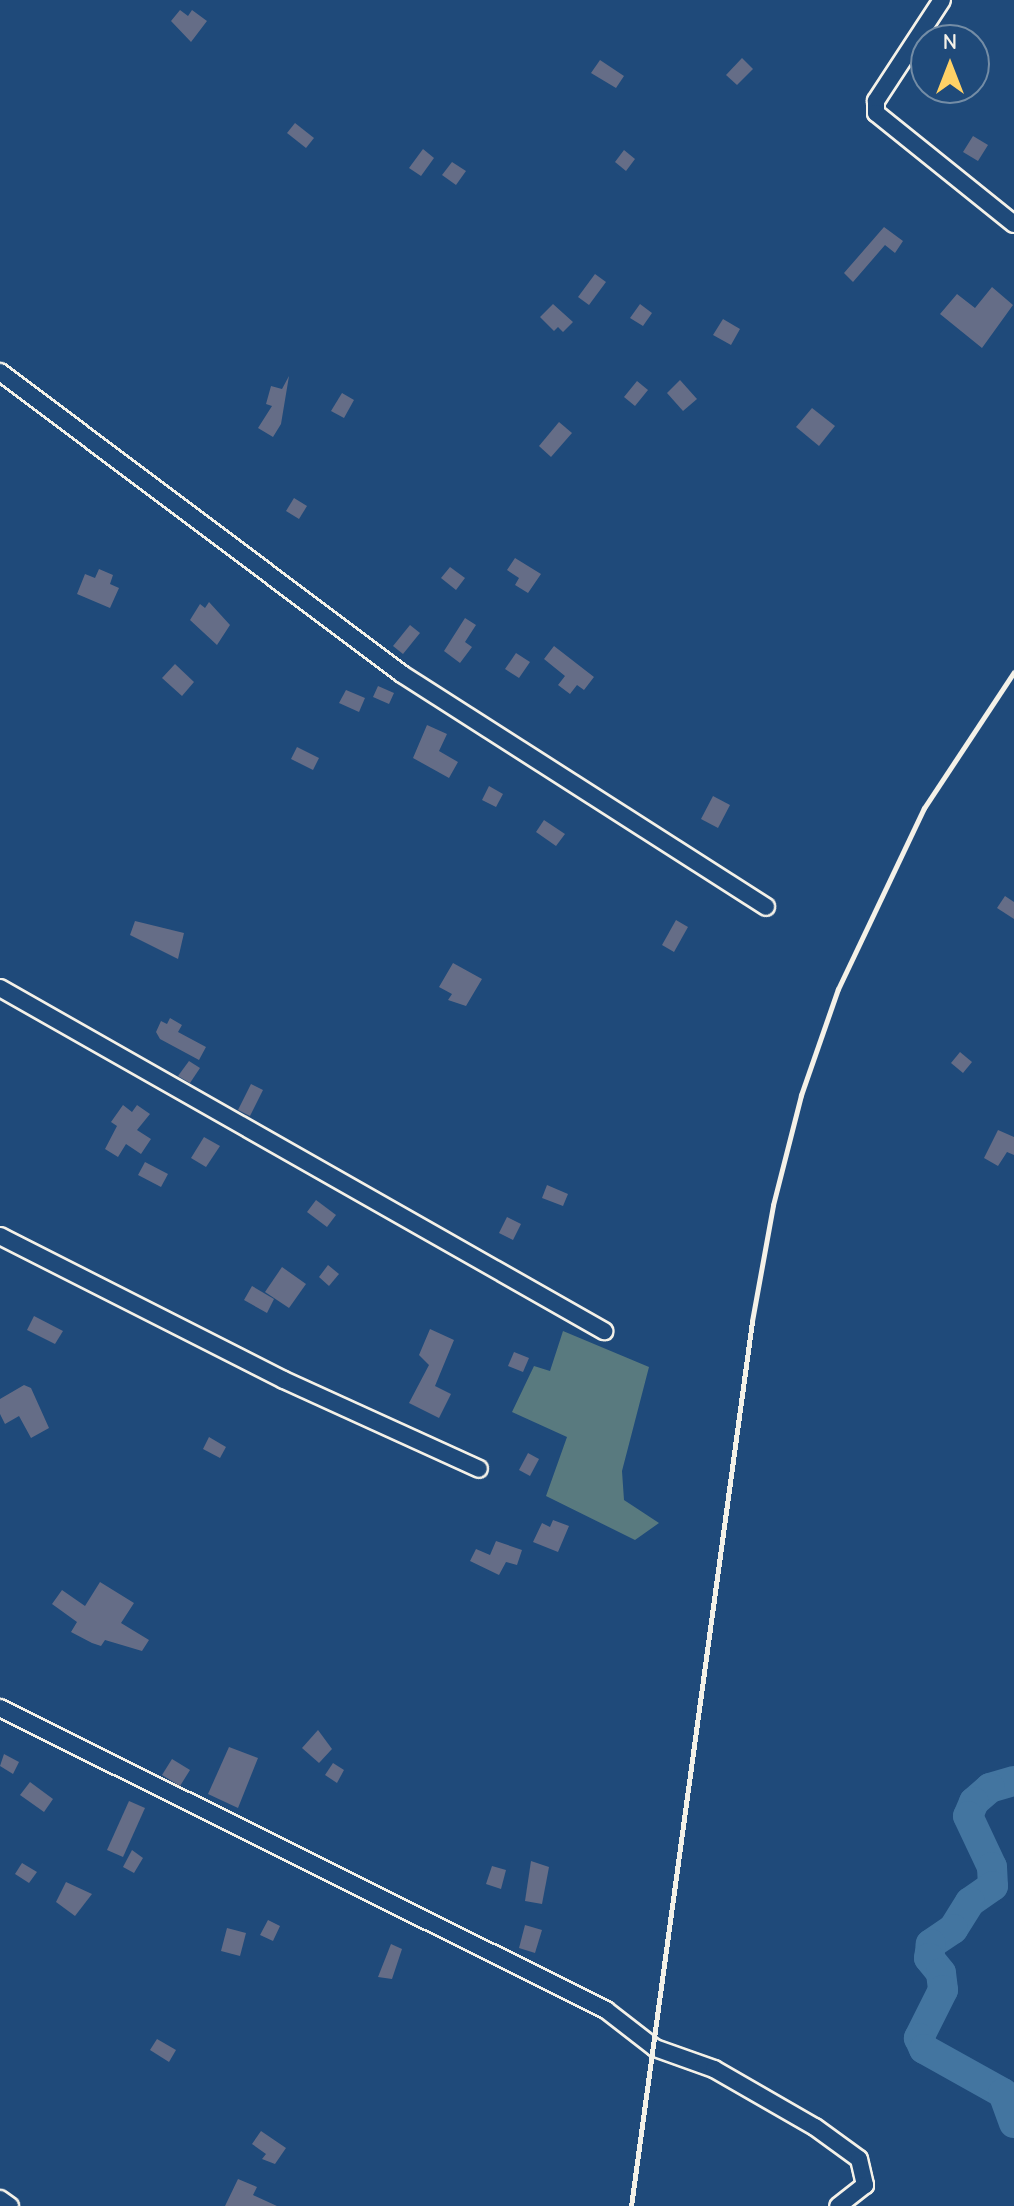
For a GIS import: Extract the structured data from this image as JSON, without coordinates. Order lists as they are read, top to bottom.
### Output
{
  "north": "top"
}
